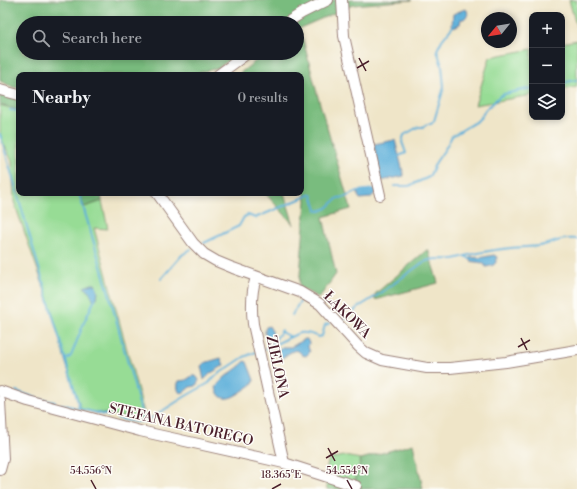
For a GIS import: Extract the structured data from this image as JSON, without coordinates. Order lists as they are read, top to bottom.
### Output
{
  "streets": {
    "street": ["ŁĄKOWA", "ZIELONA", "STEFANA BATOREGO"]
  },
  "crossings": [
    ["ŁĄKOWA", "ZIELONA"],
    ["ZIELONA", "STEFANA BATOREGO"]
  ],
  "north": "bottom left",
  "page": {
    "map_buttons": ["+", "−"],
    "search": "Search here",
    "heading": ["Nearby", "0 results"]
  },
  "coordinates": ["54.556°N", "54.554°N", "18.365°E"]
}
